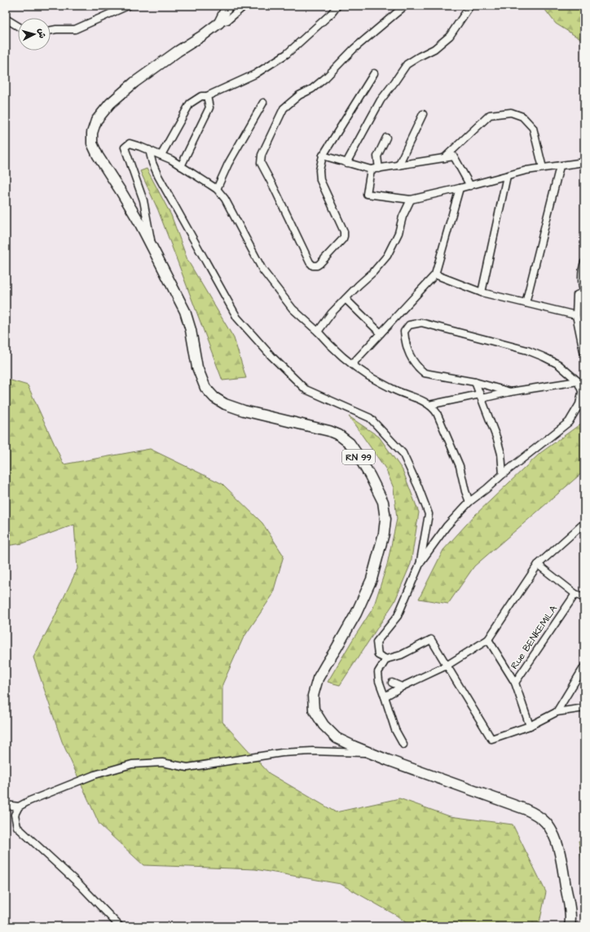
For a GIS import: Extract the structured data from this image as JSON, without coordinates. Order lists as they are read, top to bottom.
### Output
{
  "streets": {
    "main road": ["RN 99"],
    "street": ["Rue BENKEMILA"]
  },
  "north": "right"
}
